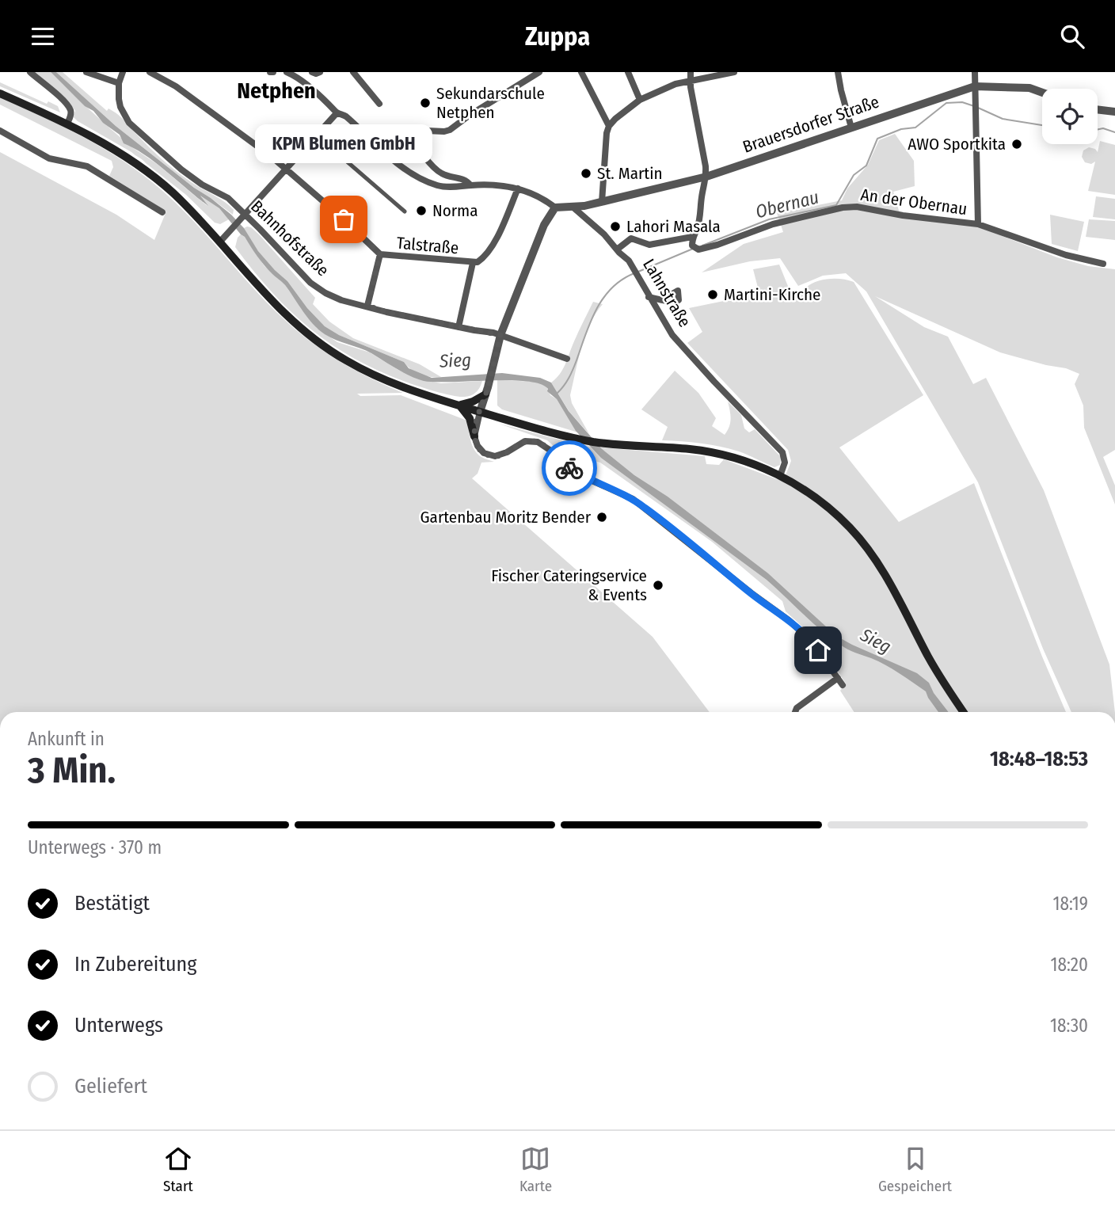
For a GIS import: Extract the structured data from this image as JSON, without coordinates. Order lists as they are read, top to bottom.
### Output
{
  "streets": {
    "street": [
      "Brauersdorfer Straße",
      "An der Obernau",
      "Bahnhofstraße",
      "Talstraße",
      "Lahnstraße"
    ]
  },
  "crossings": [
    ["Brauersdorfer Straße", "An der Obernau"],
    ["Brauersdorfer Straße", "Lahnstraße"],
    ["Bahnhofstraße", "Talstraße"]
  ],
  "districts": ["Netphen"],
  "water": ["Obernau", "Sieg"],
  "places": [
    "Sekundarschule Netphen",
    "AWO Sportkita",
    "St. Martin",
    "Norma",
    "KPM Blumen GmbH",
    "Lahori Masala",
    "Martini-Kirche",
    "Gartenbau Moritz Bender",
    "Fischer Cateringservice & Events"
  ],
  "page": {
    "header": "Zuppa",
    "bubble": "KPM Blumen GmbH",
    "heading": ["3 Min.", "Ankunft in", "18:48–18:53"],
    "bar": "Unterwegs · 370 m",
    "list": [
      ["Bestätigt", "18:19"],
      ["In Zubereitung", "18:20"],
      ["Unterwegs", "18:30"],
      "Geliefert"
    ],
    "tabs": ["Start", "Karte", "Gespeichert"]
  }
}
